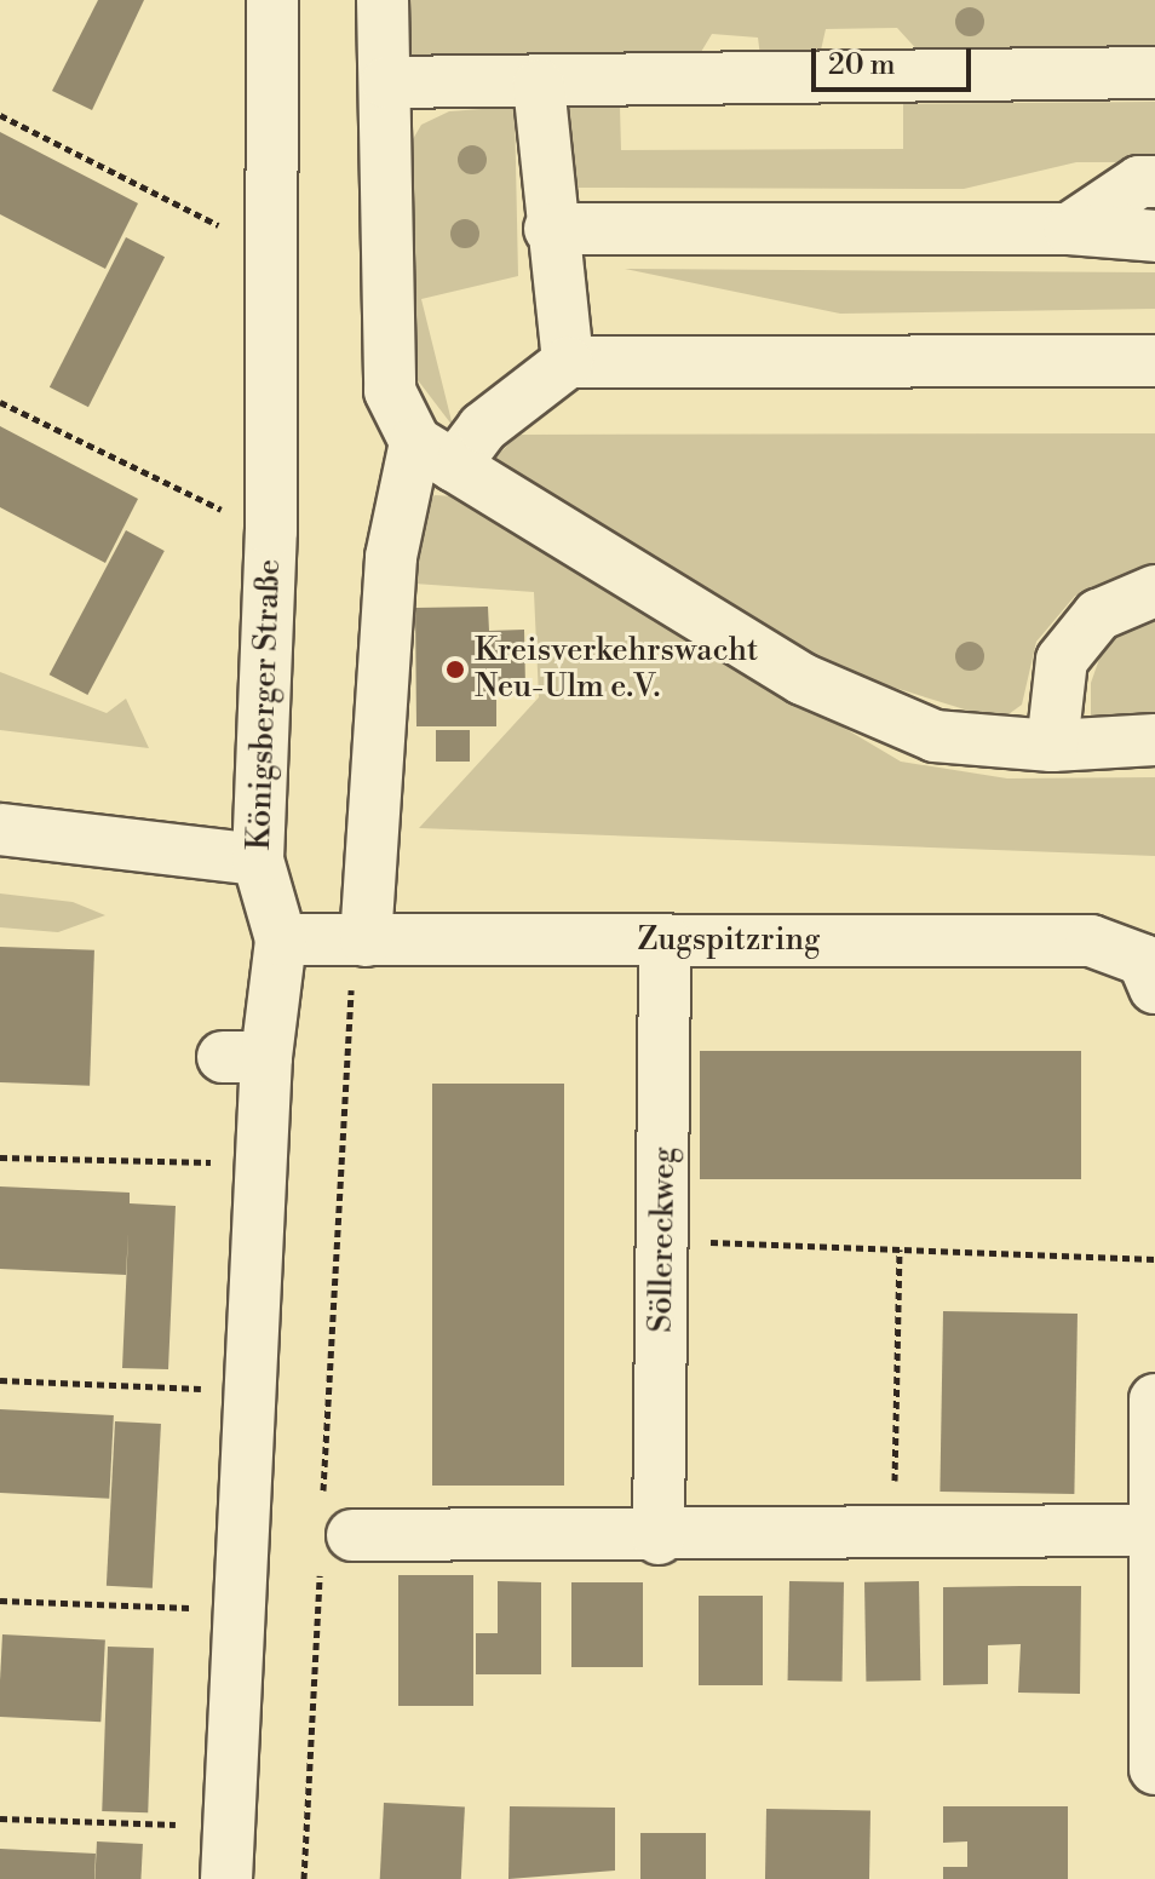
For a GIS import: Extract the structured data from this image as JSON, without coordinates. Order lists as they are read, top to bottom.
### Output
{
  "streets": {
    "street": ["Königsberger Straße", "Zugspitzring", "Söllereckweg"]
  },
  "crossings": [
    ["Königsberger Straße", "Zugspitzring"],
    ["Zugspitzring", "Söllereckweg"]
  ],
  "places": ["Kreisverkehrswacht Neu-Ulm e.V."],
  "scale_bar": "20 m"
}
